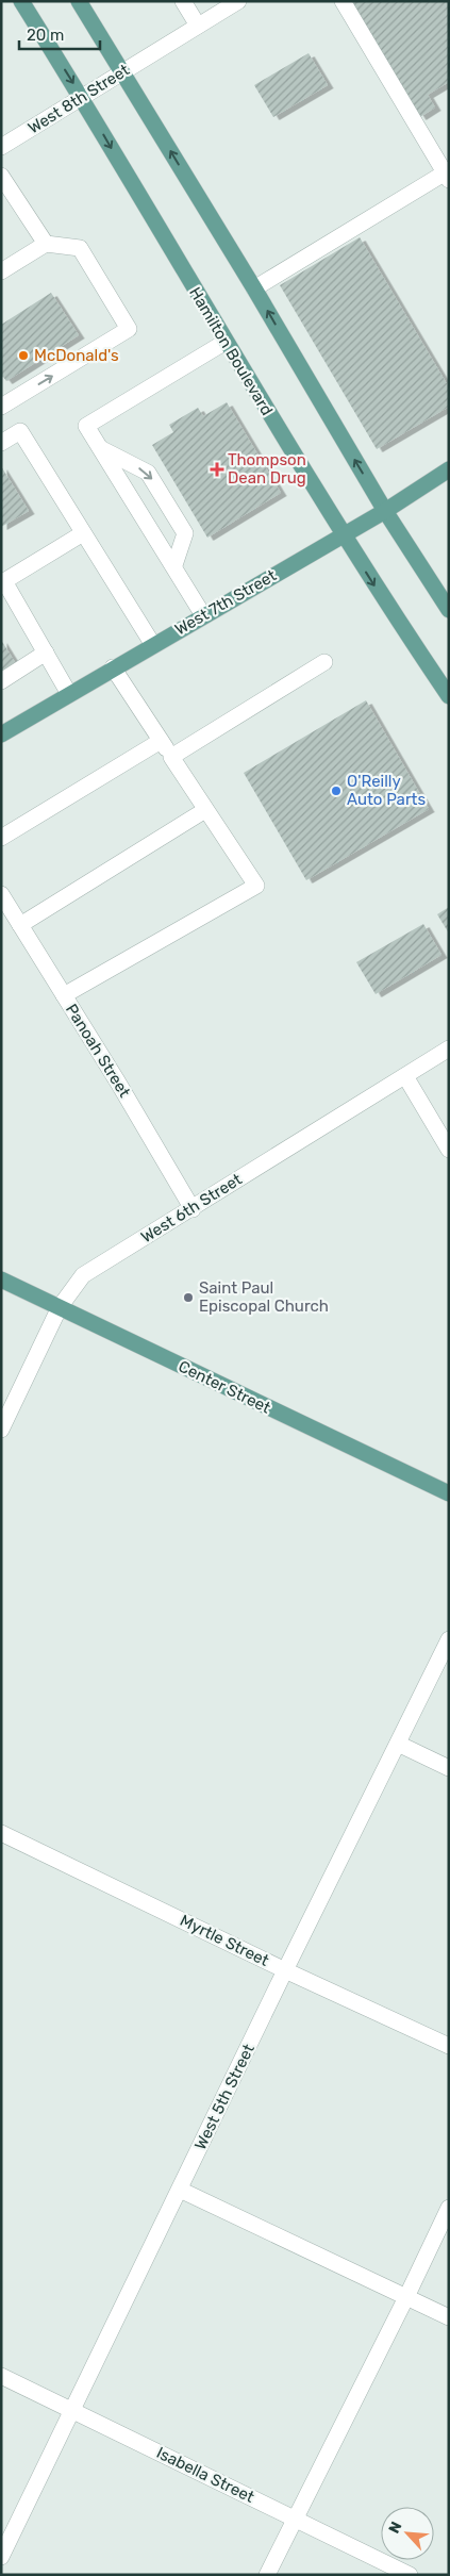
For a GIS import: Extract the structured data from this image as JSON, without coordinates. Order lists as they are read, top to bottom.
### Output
{
  "streets": {
    "main road": ["Hamilton Boulevard", "West 7th Street", "Center Street"],
    "street": [
      "West 8th Street",
      "Panoah Street",
      "West 6th Street",
      "Myrtle Street",
      "West 5th Street",
      "Isabella Street"
    ]
  },
  "crossings": [
    ["West 8th Street", "Hamilton Boulevard"],
    ["Hamilton Boulevard", "West 7th Street"],
    ["Panoah Street", "West 6th Street"],
    ["West 6th Street", "Center Street"],
    ["Myrtle Street", "West 5th Street"],
    ["West 5th Street", "Isabella Street"]
  ],
  "places": {
    "other": ["McDonald's", "O'Reilly Auto Parts", "Saint Paul Episcopal Church"],
    "health": ["Thompson Dean Drug"]
  },
  "scale_bar": "20 m",
  "north": "top left"
}
